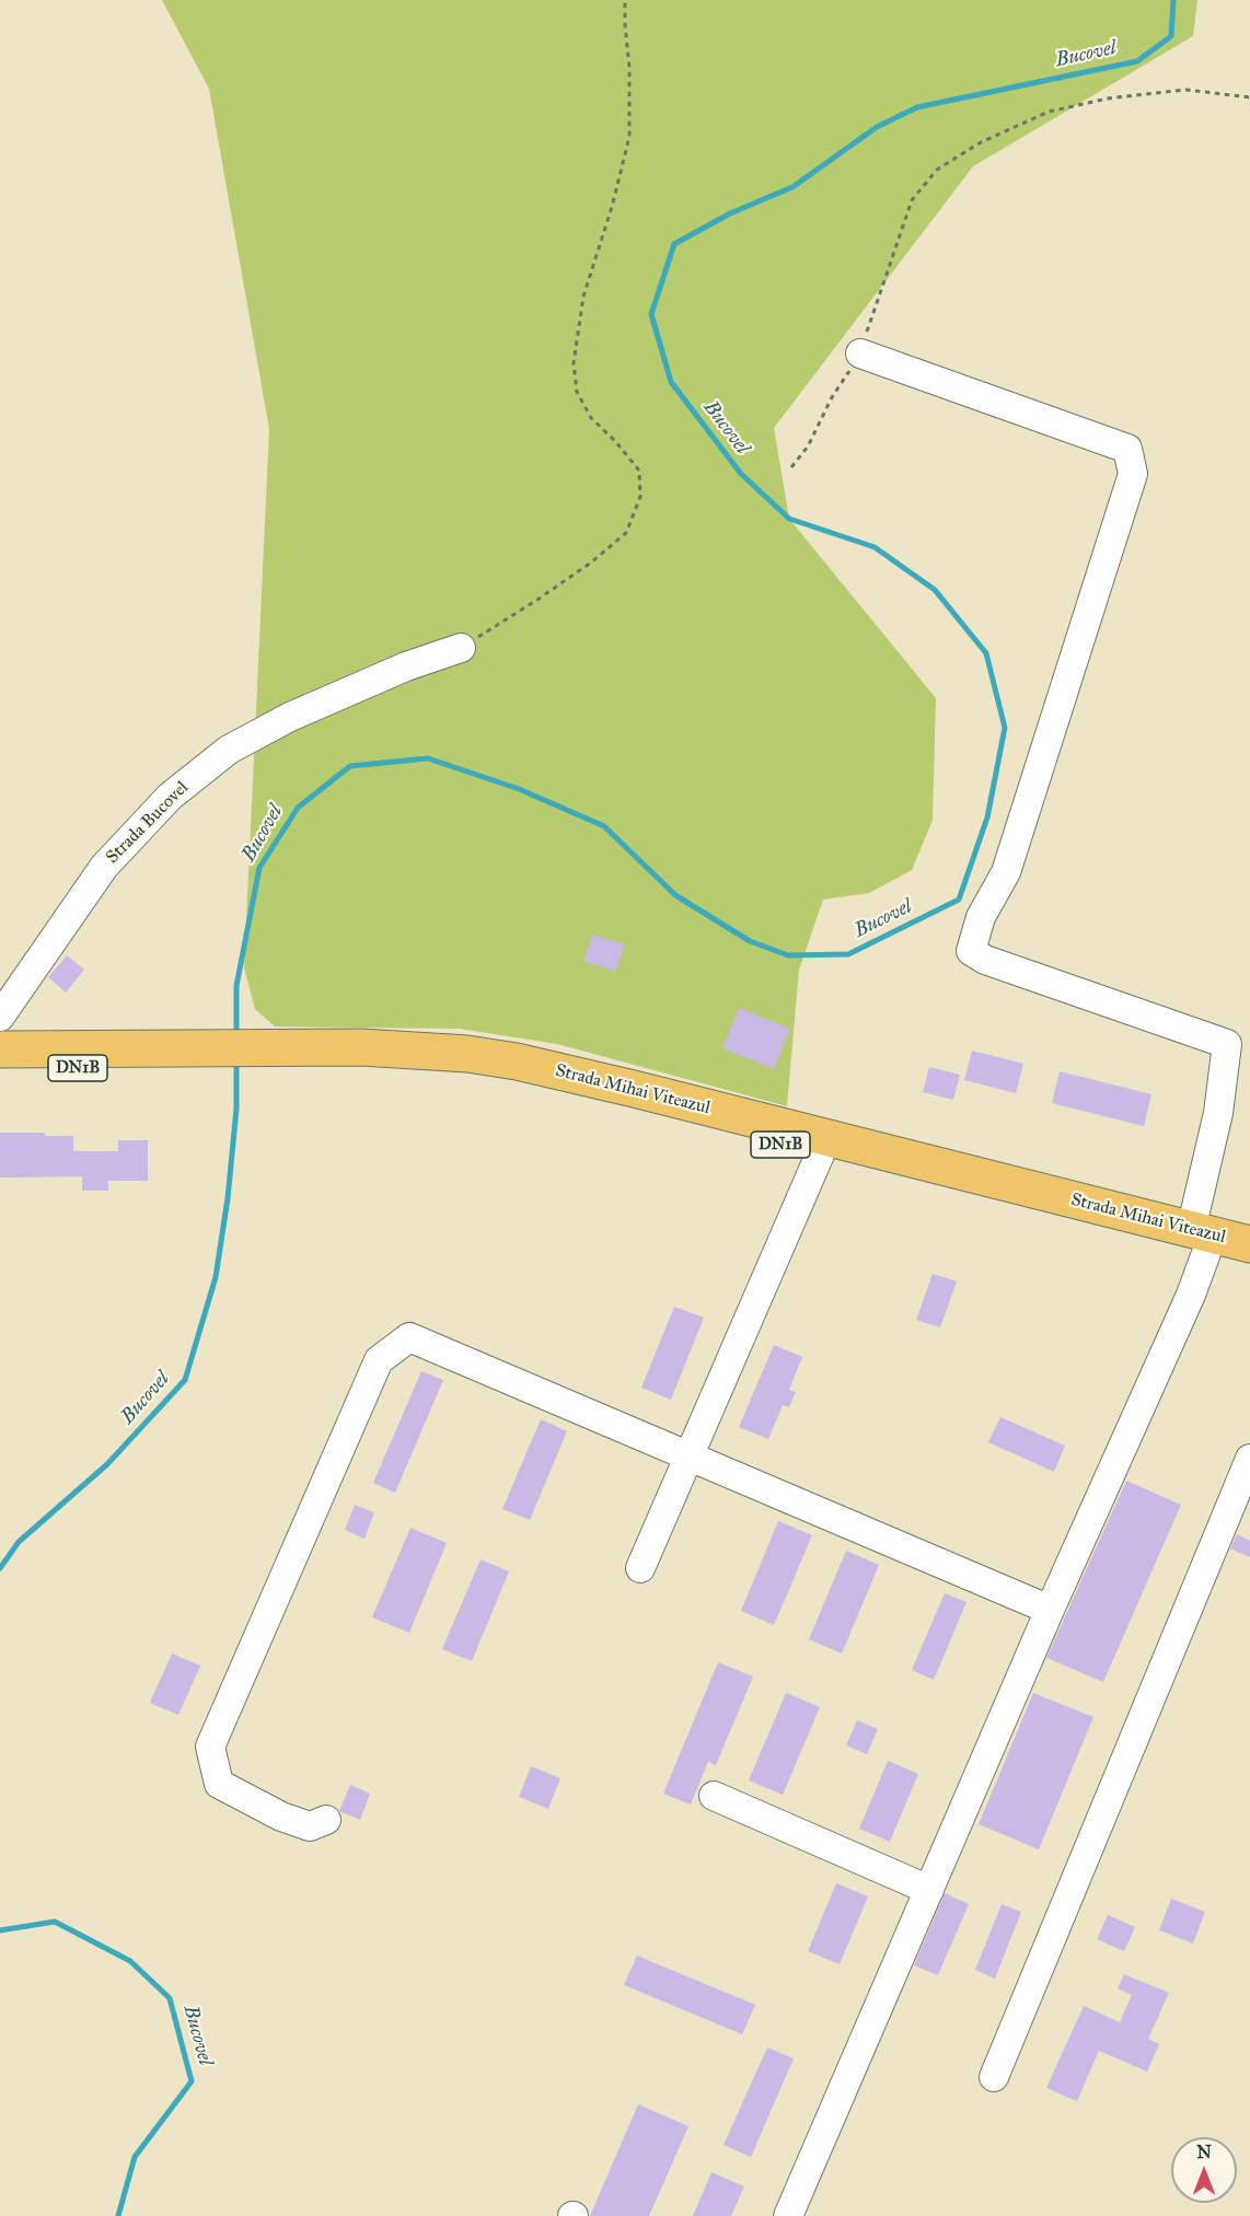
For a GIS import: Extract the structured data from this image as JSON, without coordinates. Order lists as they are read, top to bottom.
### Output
{
  "streets": {
    "main road": ["DN1B", "Strada Mihai Viteazul"],
    "street": ["Strada Bucovel"]
  },
  "water": ["Bucovel"],
  "north": "top"
}
